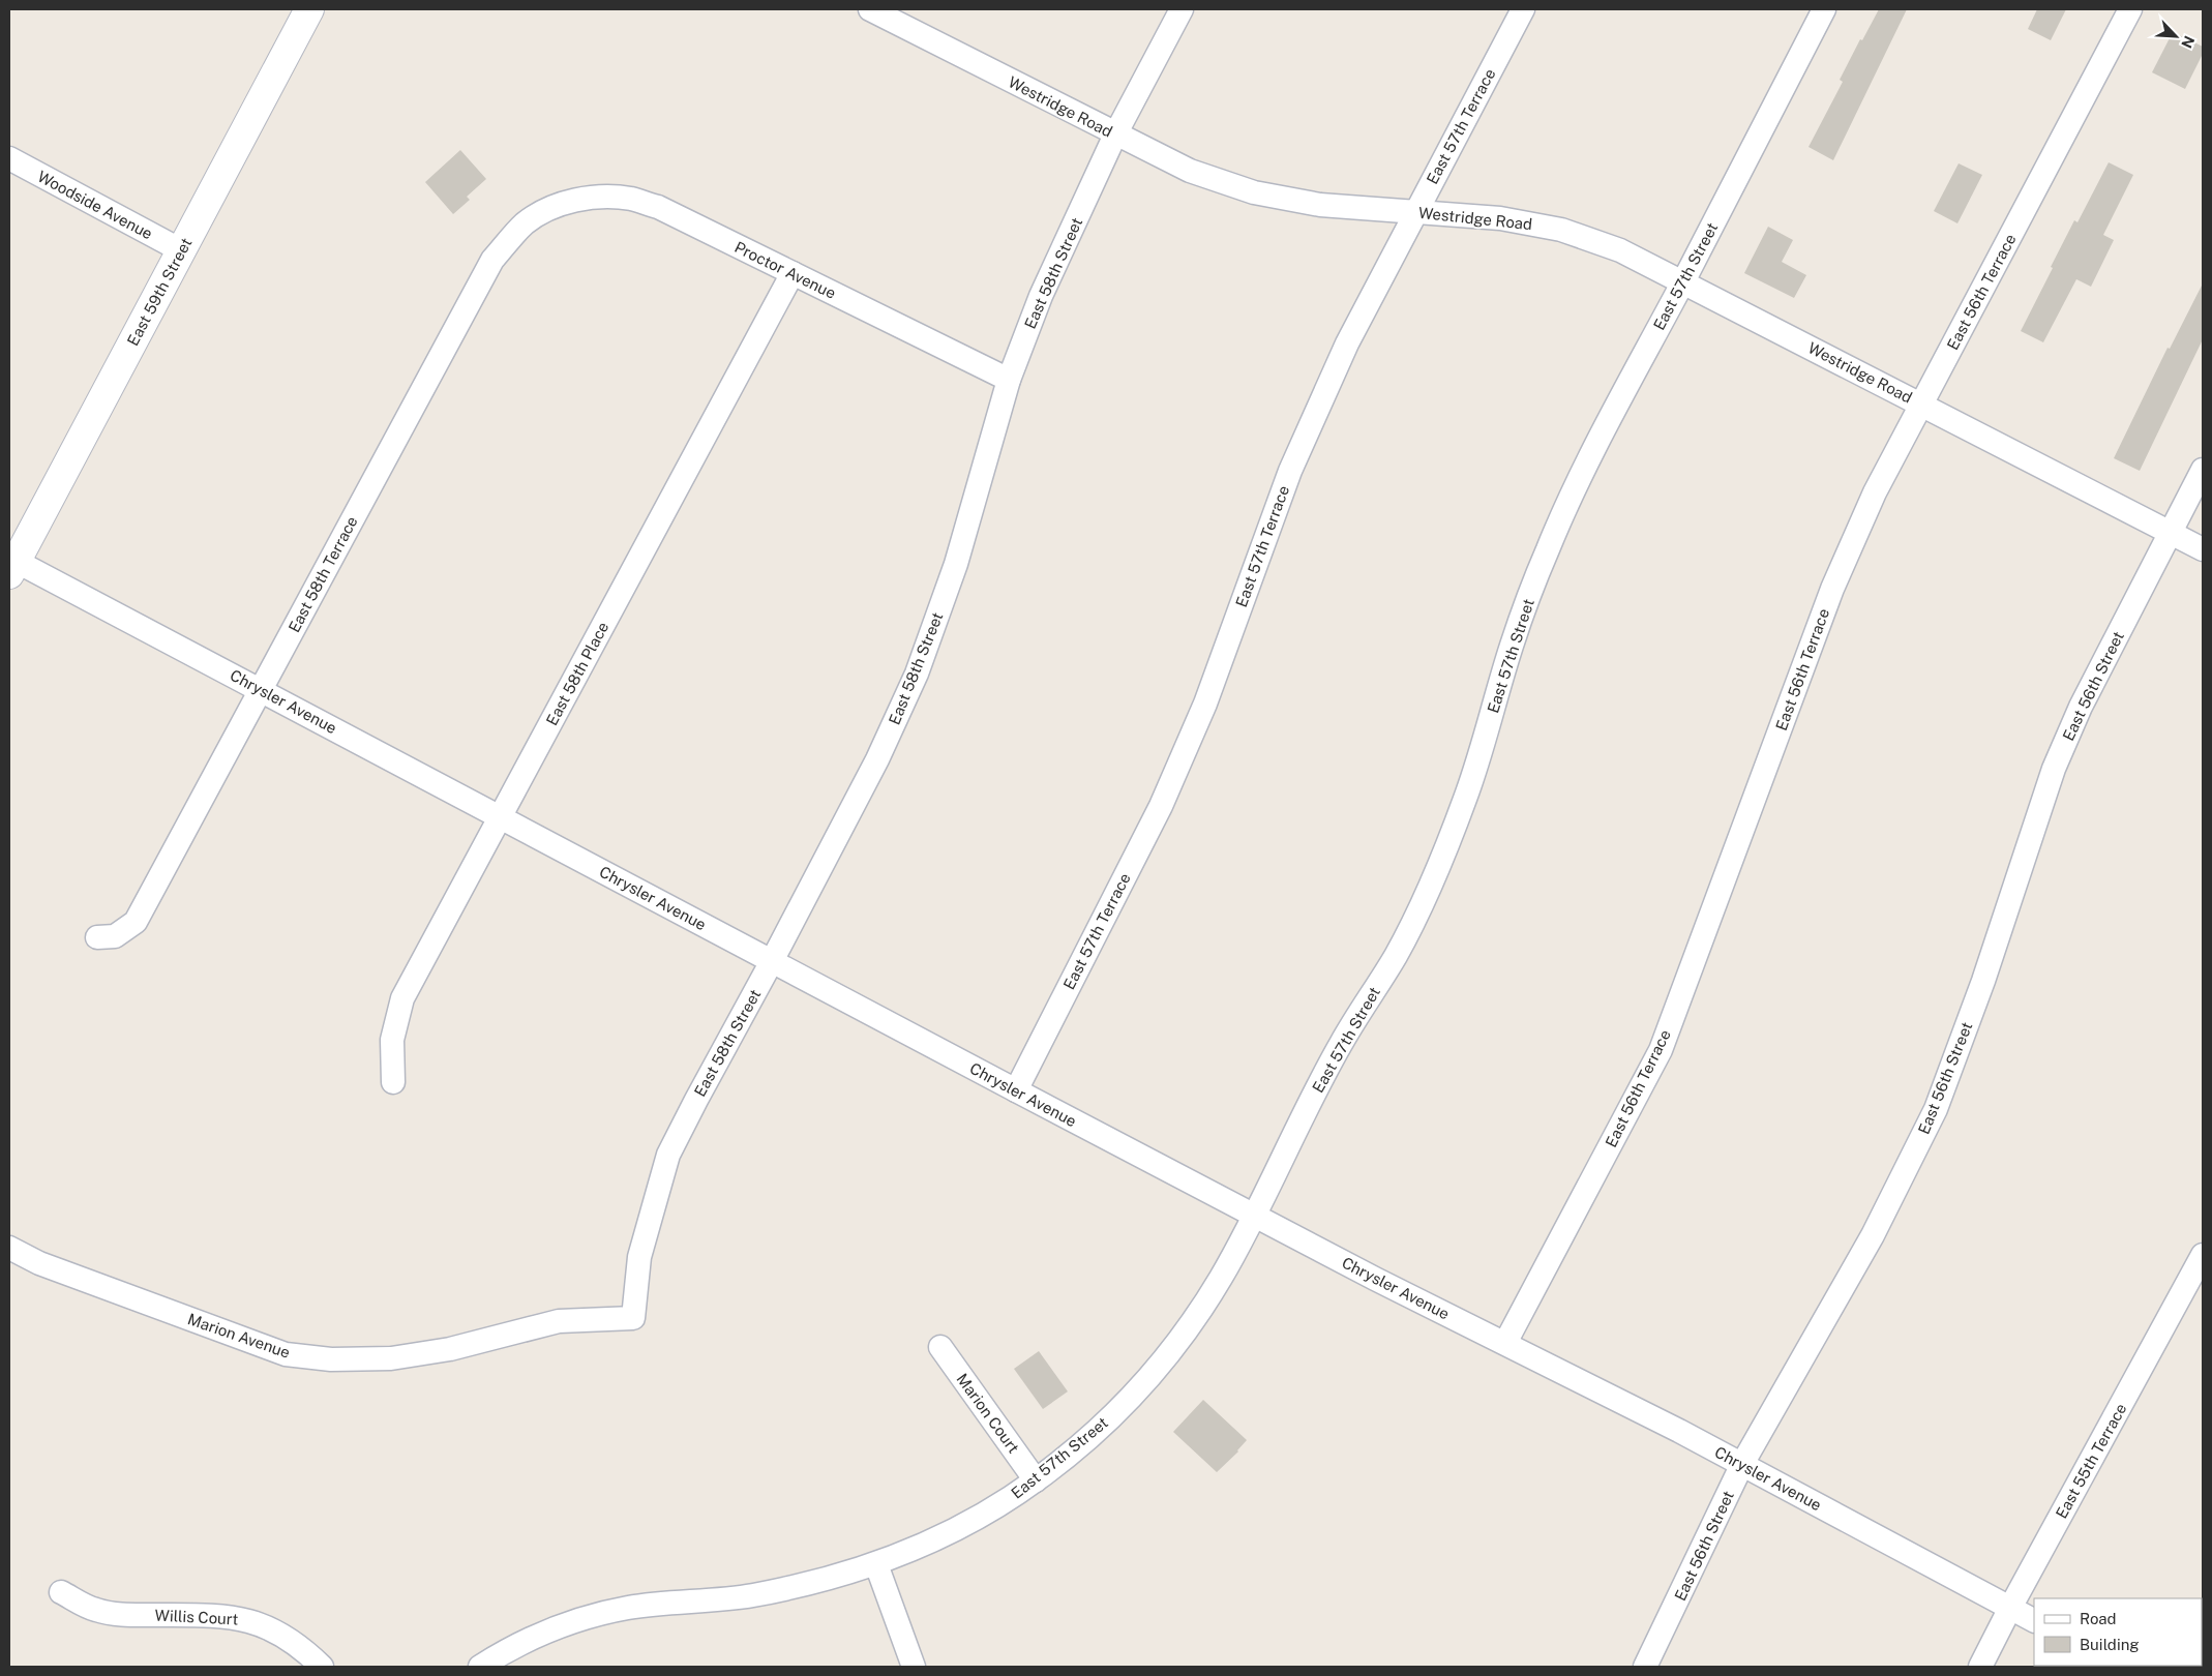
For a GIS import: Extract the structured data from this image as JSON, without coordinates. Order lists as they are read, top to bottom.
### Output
{
  "streets": {
    "street": [
      "Westridge Road",
      "East 57th Terrace",
      "Woodside Avenue",
      "Proctor Avenue",
      "East 58th Street",
      "East 57th Street",
      "East 59th Street",
      "East 56th Terrace",
      "East 58th Terrace",
      "East 58th Place",
      "East 56th Street",
      "Chrysler Avenue",
      "Marion Avenue",
      "Marion Court",
      "East 55th Terrace",
      "Willis Court"
    ]
  },
  "crossings": [
    ["Westridge Road", "East 57th Terrace"],
    ["Westridge Road", "East 58th Street"],
    ["Westridge Road", "East 57th Street"],
    ["Westridge Road", "East 56th Terrace"],
    ["Westridge Road", "East 56th Street"],
    ["East 57th Terrace", "Chrysler Avenue"],
    ["Woodside Avenue", "East 59th Street"],
    ["Proctor Avenue", "East 58th Street"],
    ["Proctor Avenue", "East 58th Terrace"],
    ["Proctor Avenue", "East 58th Place"],
    ["East 58th Street", "Chrysler Avenue"],
    ["East 58th Street", "Marion Avenue"],
    ["East 57th Street", "Chrysler Avenue"],
    ["East 57th Street", "Marion Court"],
    ["East 59th Street", "Chrysler Avenue"],
    ["East 56th Terrace", "Chrysler Avenue"],
    ["East 58th Terrace", "Chrysler Avenue"],
    ["East 58th Place", "Chrysler Avenue"],
    ["East 56th Street", "Chrysler Avenue"],
    ["Chrysler Avenue", "East 55th Terrace"]
  ],
  "legend": ["Road", "Building"],
  "north": "bottom right"
}
